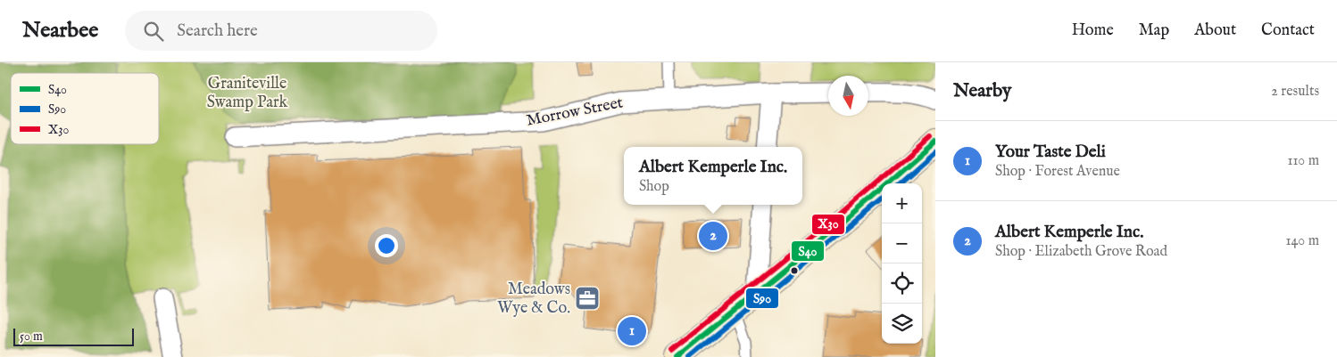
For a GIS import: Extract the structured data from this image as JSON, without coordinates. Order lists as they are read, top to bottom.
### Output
{
  "streets": {
    "street": ["Morrow Street"]
  },
  "parks": ["Graniteville Swamp Park"],
  "places": {
    "office": ["Meadows Wye & Co."]
  },
  "lines": ["transit line X30", "transit line S40", "transit line S90"],
  "legend": ["S40", "S90", "X30"],
  "scale_bar": "50 m",
  "north": "bottom",
  "page": {
    "header": "Nearbee",
    "search": "Search here",
    "nav": [
      "Home",
      "Map",
      "About",
      "Contact"
    ],
    "heading": ["Nearby", "2 results"],
    "list": [
      {
        "mark": "1",
        "name": "Your Taste Deli",
        "note": "Shop · Forest Avenue",
        "value": "110 m"
      },
      {
        "mark": "2",
        "name": "Albert Kemperle Inc.",
        "note": "Shop · Elizabeth Grove Road",
        "value": "140 m"
      }
    ],
    "popup": ["Albert Kemperle Inc.", "Shop"],
    "map_buttons": ["+", "−"],
    "pins": ["2", "1"],
    "scale": "50 m"
  }
}
